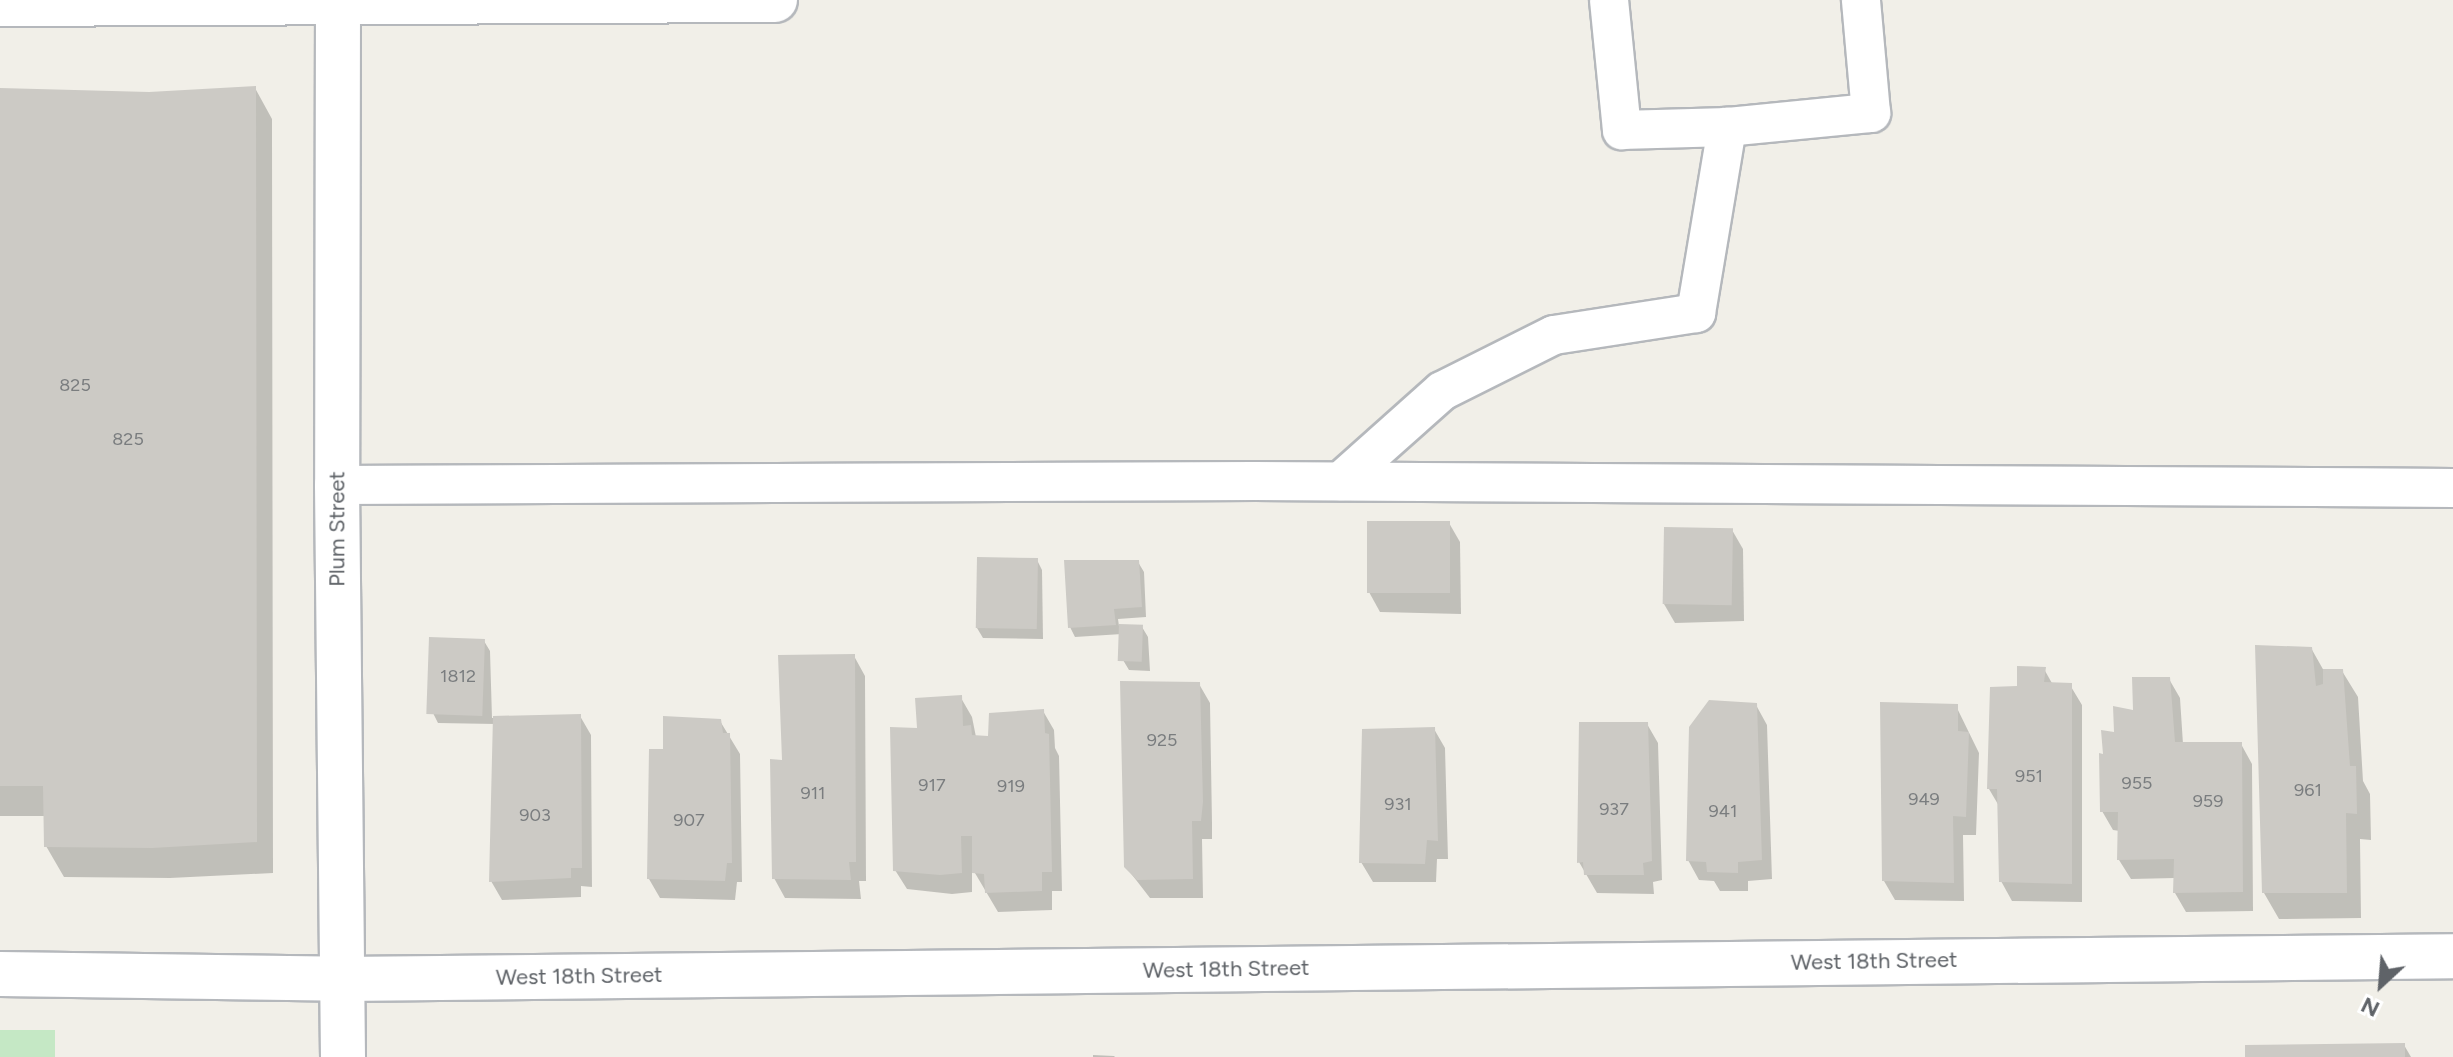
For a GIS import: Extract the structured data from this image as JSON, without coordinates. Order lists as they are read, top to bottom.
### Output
{
  "streets": {
    "street": ["Plum Street", "West 18th Street"]
  },
  "crossings": [
    ["Plum Street", "West 18th Street"]
  ],
  "house_numbers": [
    "825",
    "825",
    "1812",
    "925",
    "951",
    "955",
    "917",
    "919",
    "961",
    "911",
    "949",
    "959",
    "931",
    "937",
    "941",
    "903",
    "907"
  ],
  "north": "bottom left"
}
